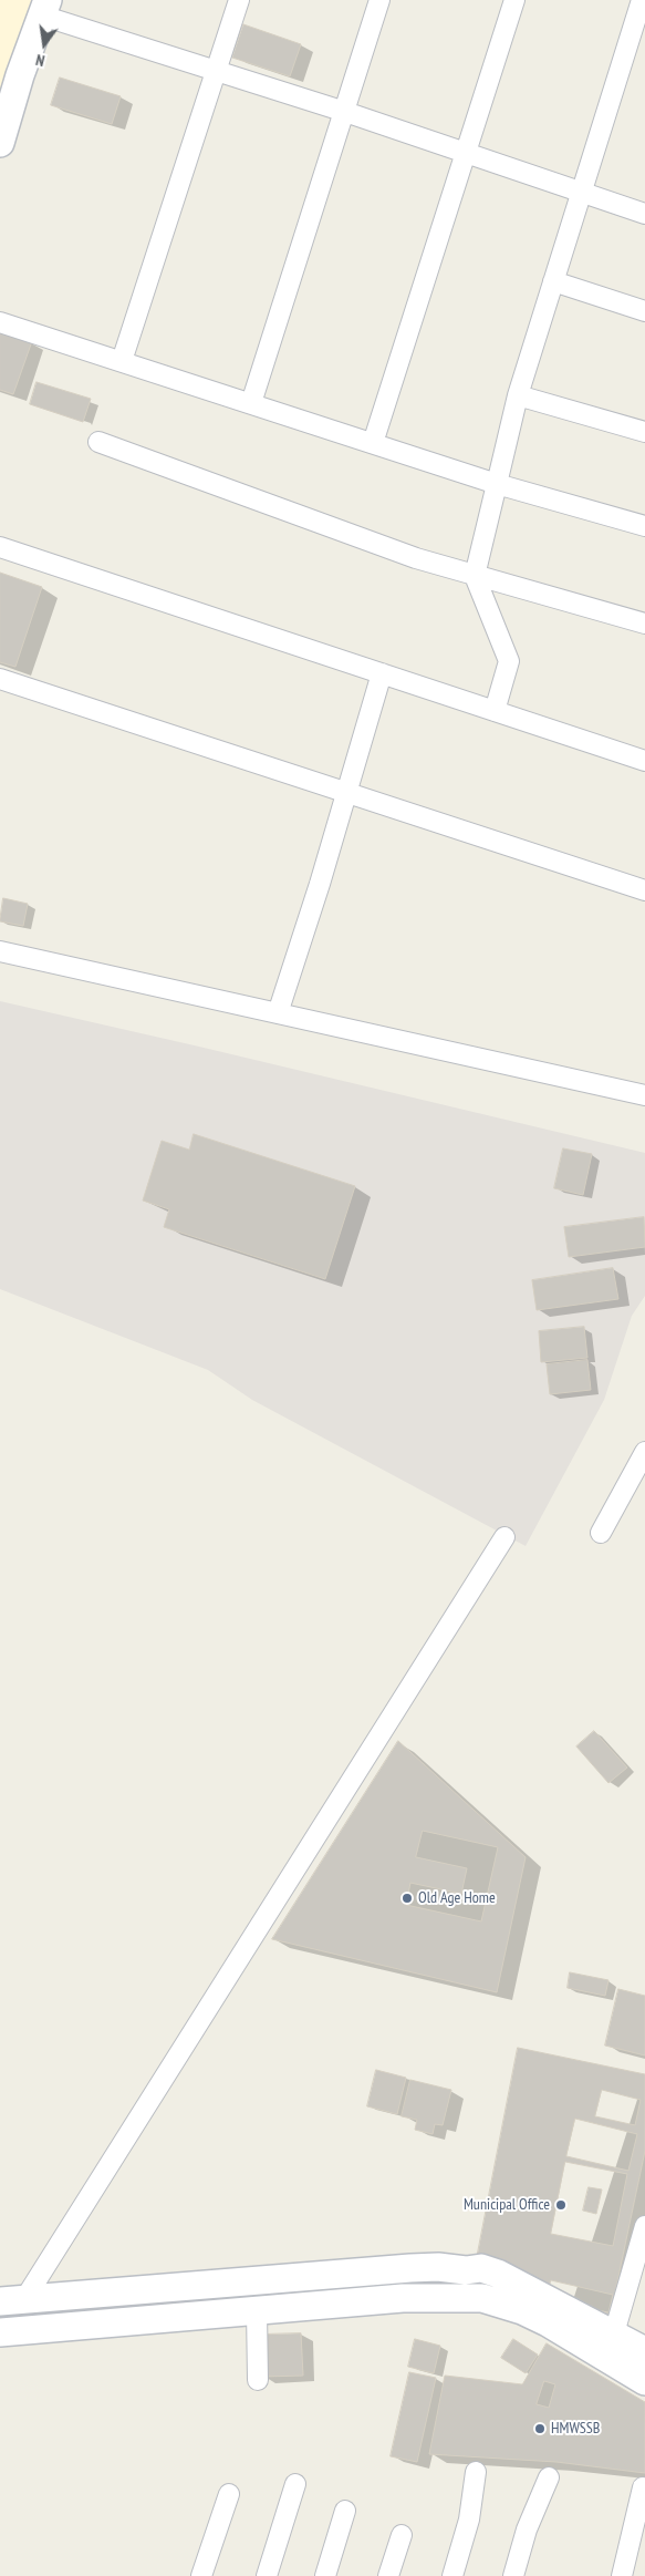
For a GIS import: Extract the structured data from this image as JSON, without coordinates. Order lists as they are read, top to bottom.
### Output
{
  "places": ["Old Age Home", "Municipal Office", "HMWSSB"],
  "north": "bottom"
}
